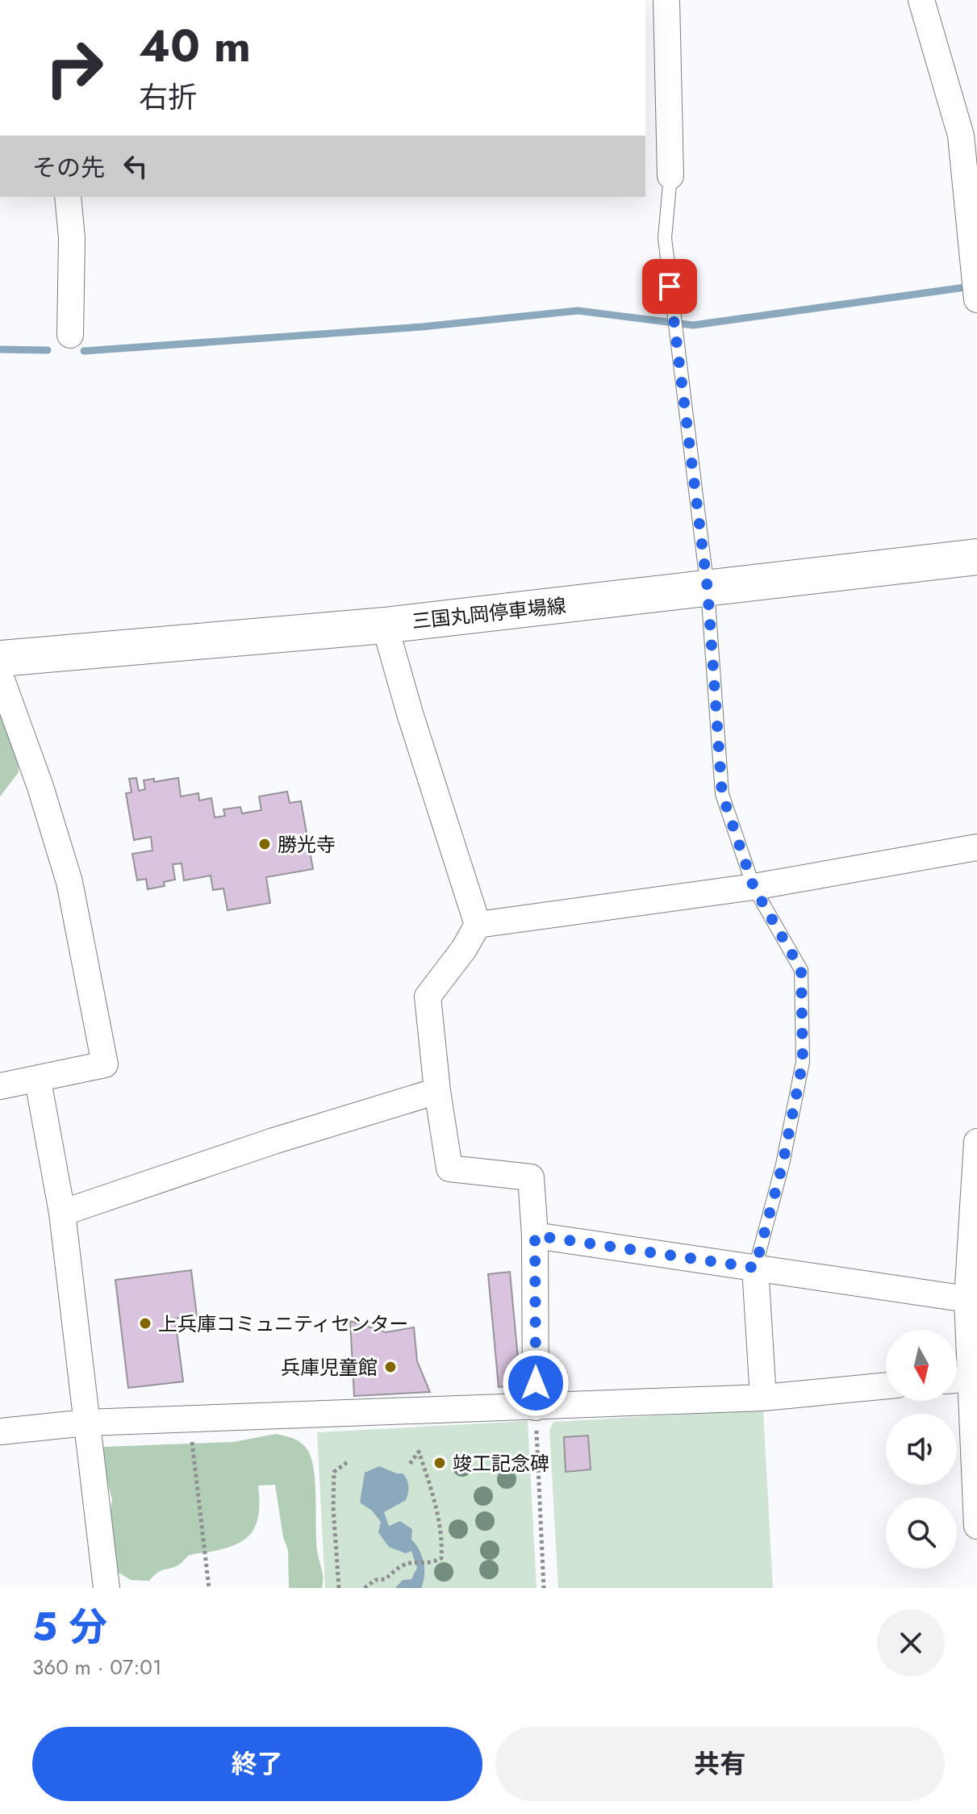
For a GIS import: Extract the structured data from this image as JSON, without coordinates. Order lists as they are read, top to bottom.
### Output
{
  "streets": {
    "main road": ["三国丸岡停車場線"]
  },
  "places": [
    "勝光寺",
    "上兵庫コミュニティセンター",
    "兵庫児童館",
    "竣工記念碑"
  ],
  "north": "bottom",
  "page": {
    "turn": ["40 m", "右折"],
    "then": "その先",
    "heading": ["5 分", "360 m · 07:01"],
    "buttons": ["終了", "共有"]
  }
}
